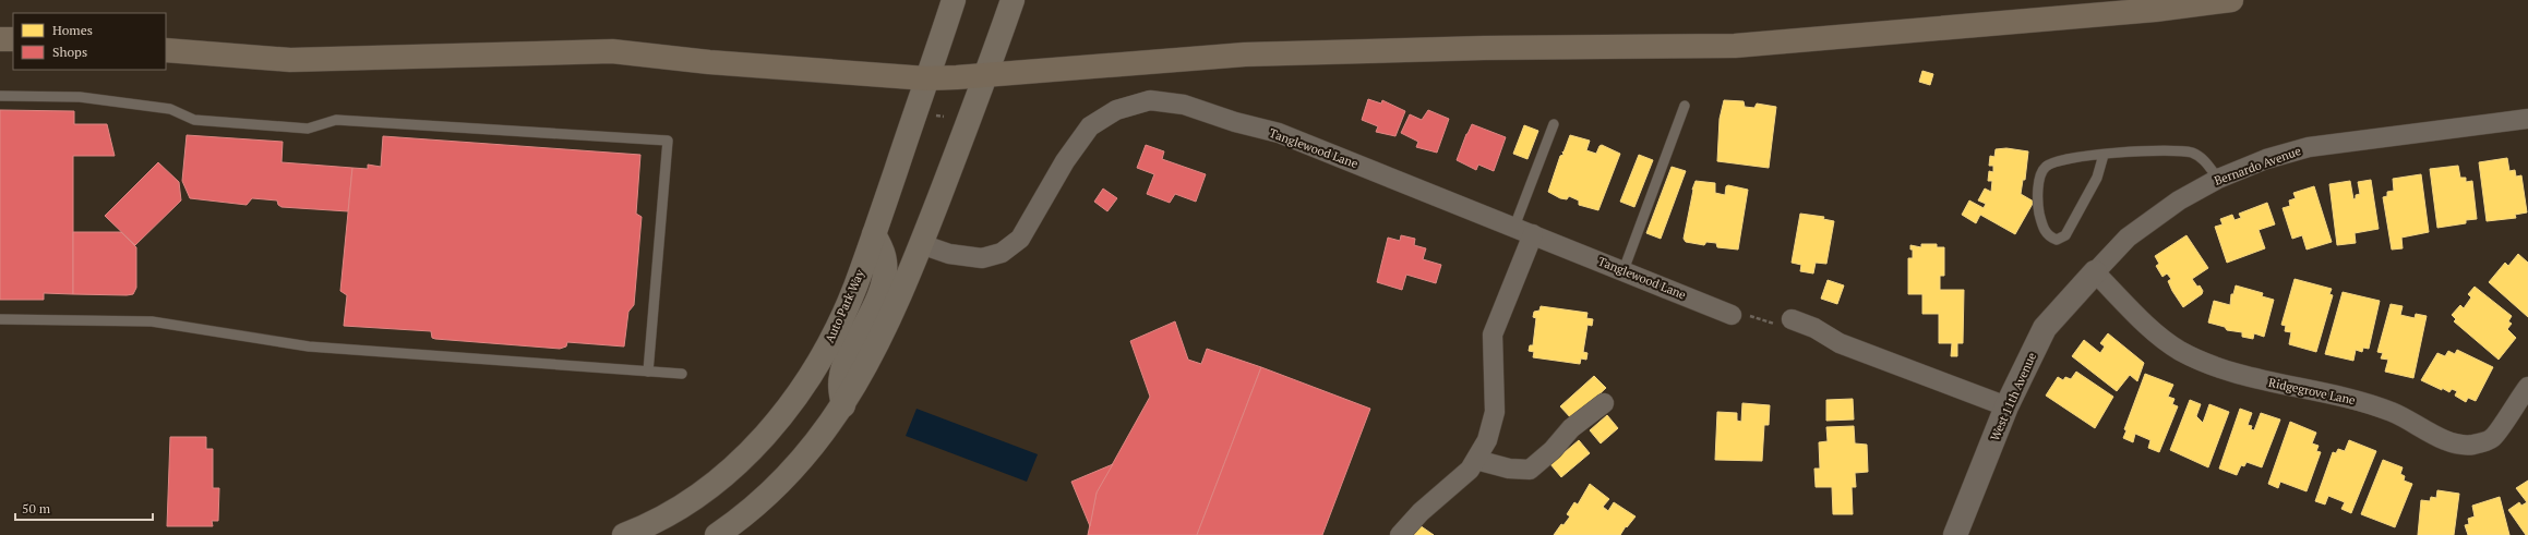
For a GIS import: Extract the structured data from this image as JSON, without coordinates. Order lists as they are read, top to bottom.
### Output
{
  "streets": {
    "main road": ["Auto Park Way"],
    "street": [
      "Tanglewood Lane",
      "Bernardo Avenue",
      "Ridgegrove Lane",
      "West 11th Avenue"
    ]
  },
  "crossings": [
    ["Bernardo Avenue", "Ridgegrove Lane"],
    ["Bernardo Avenue", "West 11th Avenue"],
    ["Ridgegrove Lane", "West 11th Avenue"]
  ],
  "legend": ["Homes", "Shops"],
  "scale_bar": "50 m"
}
